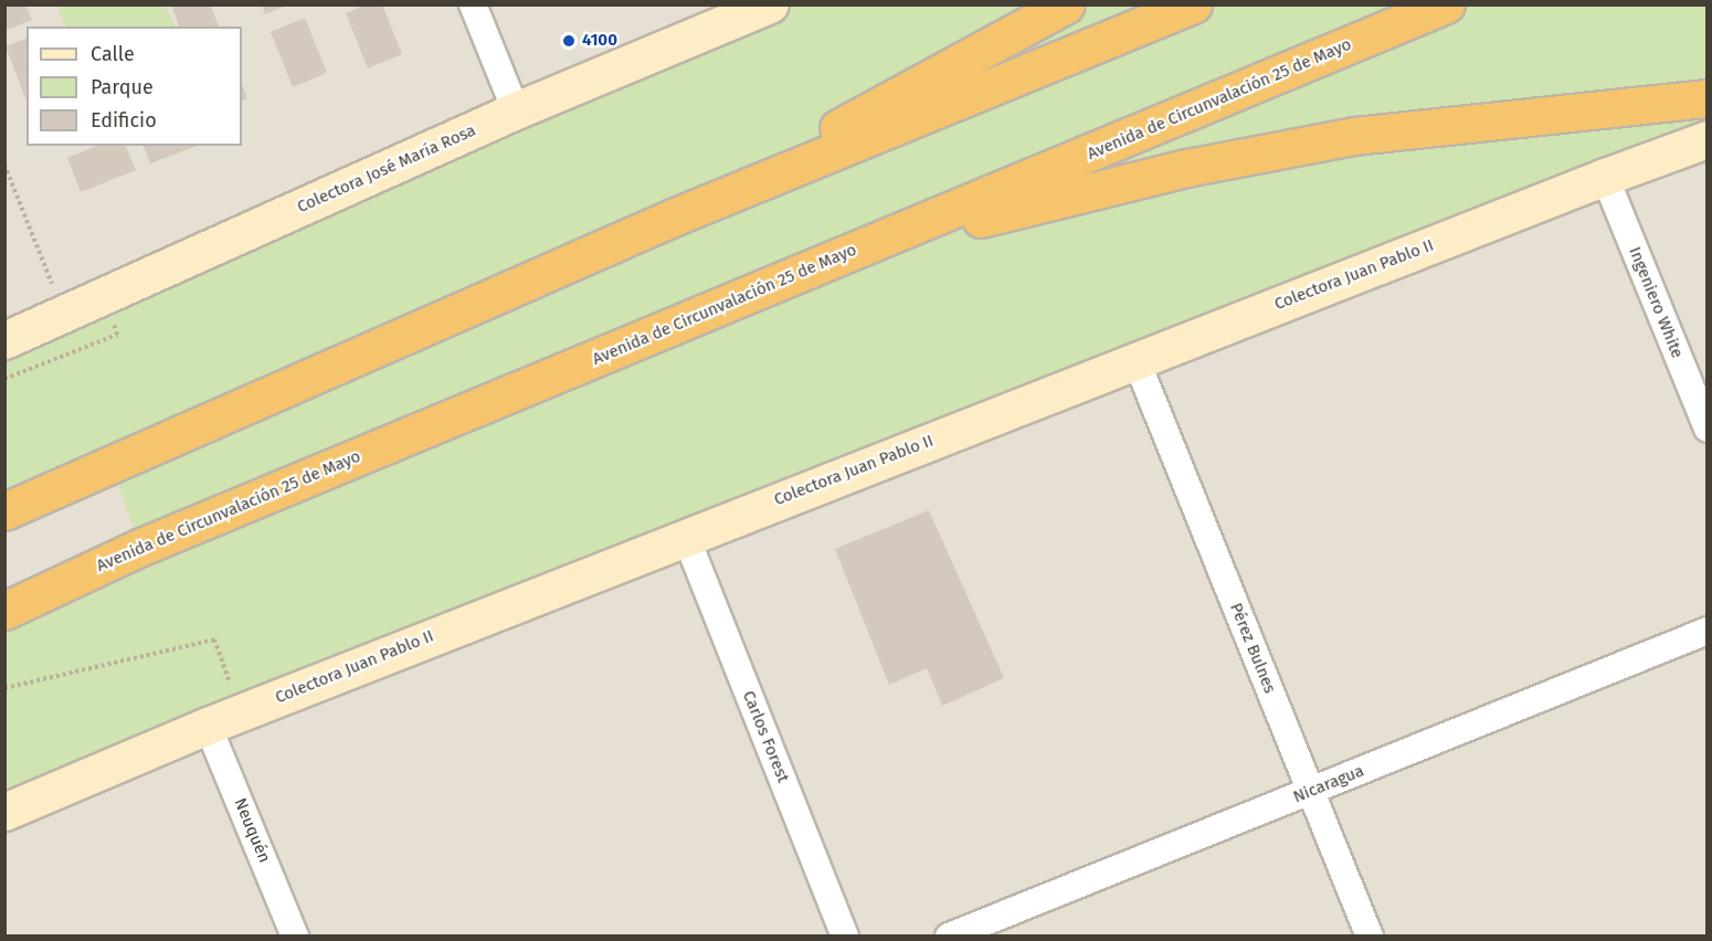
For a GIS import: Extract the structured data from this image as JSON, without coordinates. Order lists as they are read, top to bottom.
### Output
{
  "streets": {
    "highway": ["Avenida de Circunvalación 25 de Mayo"],
    "main road": ["Colectora José María Rosa", "Colectora Juan Pablo II"],
    "street": [
      "Ingeniero White",
      "Pérez Bulnes",
      "Carlos Forest",
      "Nicaragua",
      "Neuquén"
    ]
  },
  "crossings": [
    ["Colectora Juan Pablo II", "Ingeniero White"],
    ["Colectora Juan Pablo II", "Pérez Bulnes"],
    ["Colectora Juan Pablo II", "Carlos Forest"],
    ["Colectora Juan Pablo II", "Neuquén"],
    ["Pérez Bulnes", "Nicaragua"]
  ],
  "places": ["4100"],
  "legend": ["Calle", "Parque", "Edificio"]
}
